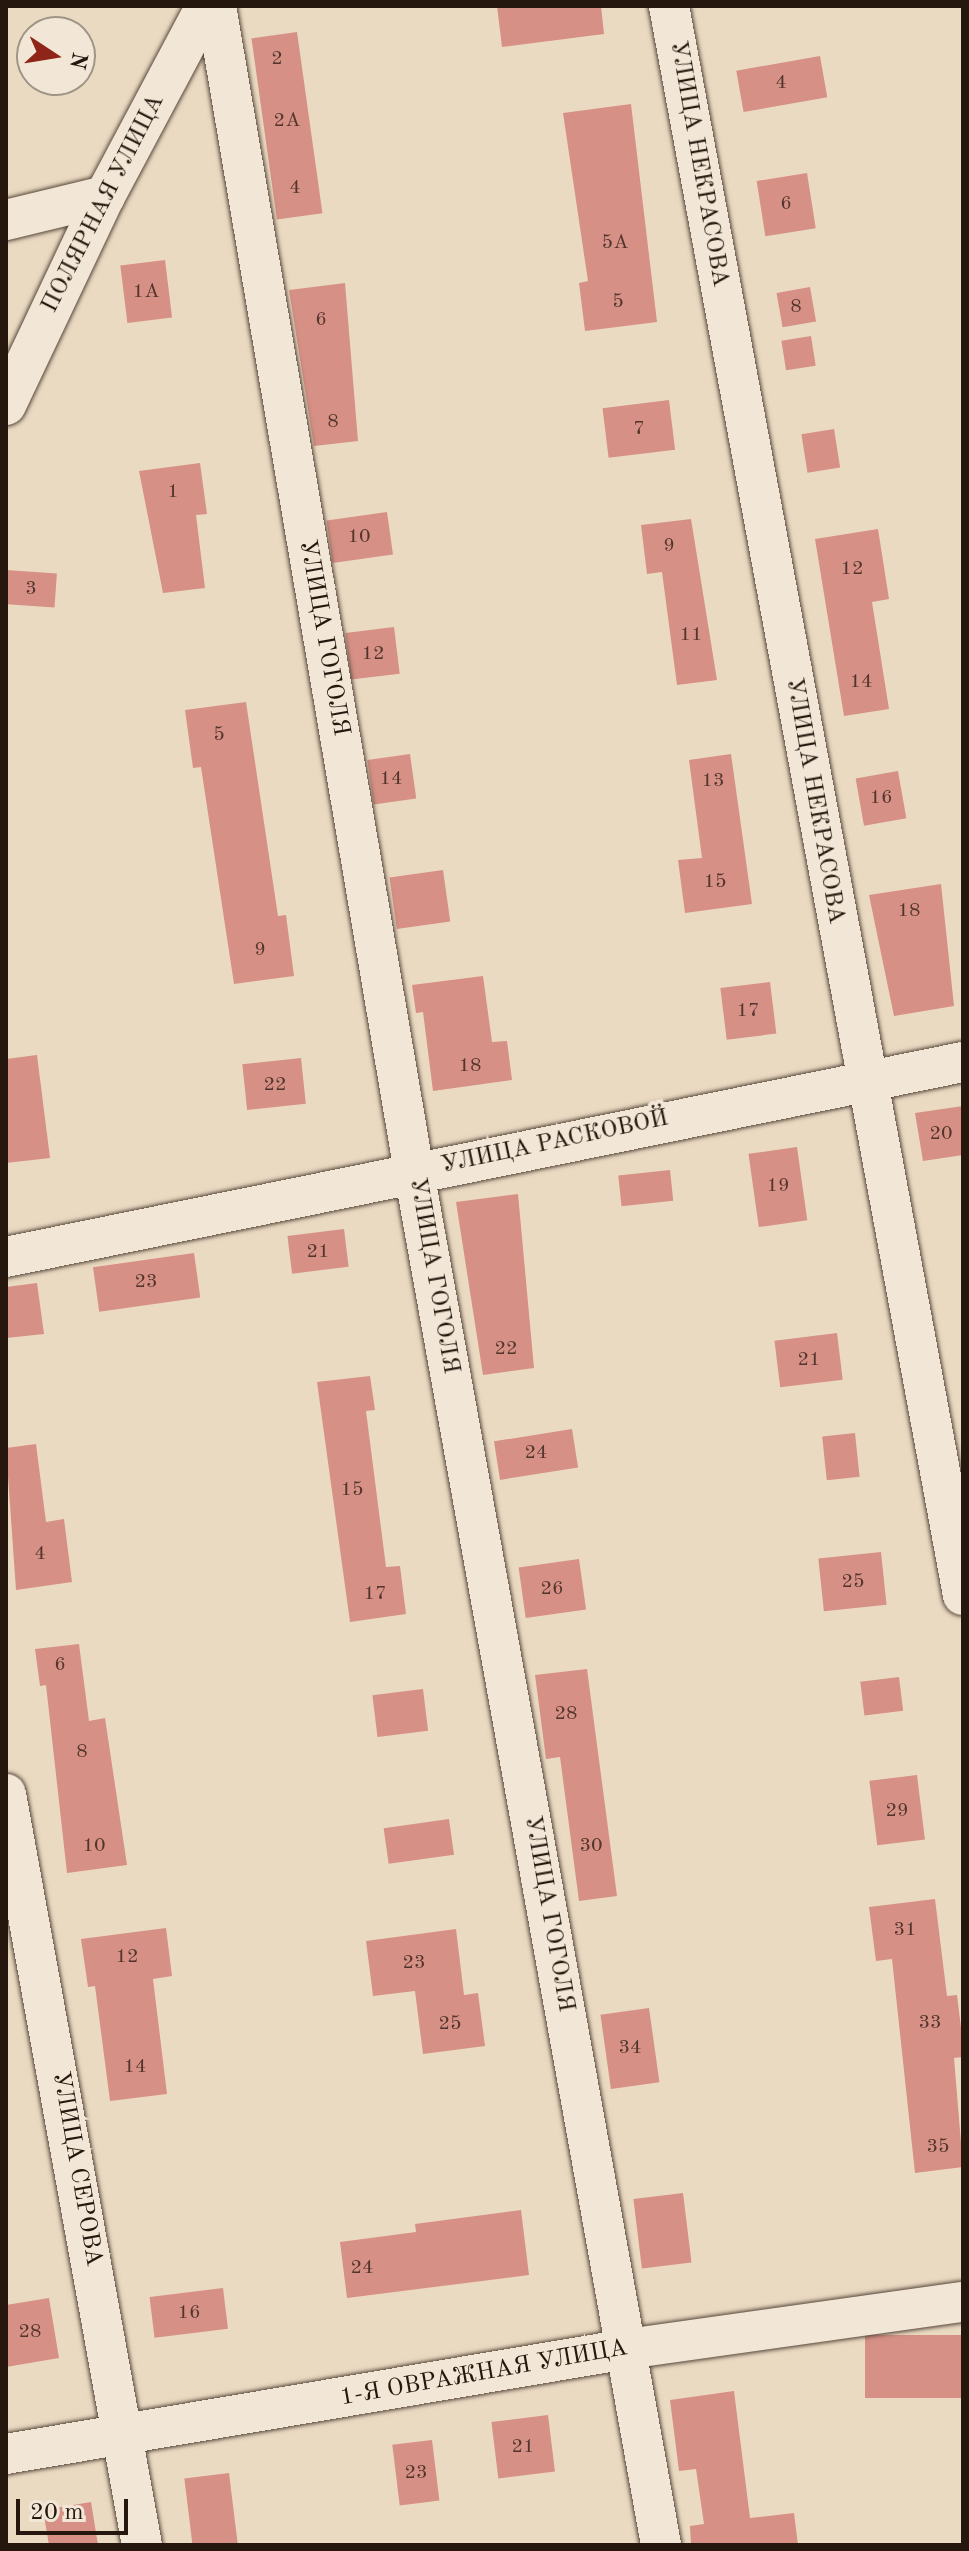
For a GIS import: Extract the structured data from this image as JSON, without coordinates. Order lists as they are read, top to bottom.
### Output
{
  "streets": {
    "street": [
      "УЛИЦА НЕКРАСОВА",
      "ПОЛЯРНАЯ УЛИЦА",
      "УЛИЦА ГОГОЛЯ",
      "УЛИЦА РАСКОВОЙ",
      "УЛИЦА СЕРОВА",
      "1-Я ОВРАЖНАЯ УЛИЦА"
    ]
  },
  "crossings": [
    ["УЛИЦА НЕКРАСОВА", "УЛИЦА РАСКОВОЙ"],
    ["УЛИЦА ГОГОЛЯ", "УЛИЦА РАСКОВОЙ"],
    ["УЛИЦА ГОГОЛЯ", "1-Я ОВРАЖНАЯ УЛИЦА"],
    ["УЛИЦА СЕРОВА", "1-Я ОВРАЖНАЯ УЛИЦА"]
  ],
  "house_numbers": [
    "2",
    "4",
    "2А",
    "4",
    "6",
    "5А",
    "1А",
    "5",
    "8",
    "6",
    "8",
    "7",
    "1",
    "10",
    "9",
    "12",
    "3",
    "11",
    "12",
    "14",
    "5",
    "14",
    "13",
    "16",
    "15",
    "18",
    "9",
    "17",
    "18",
    "22",
    "20",
    "19",
    "21",
    "23",
    "22",
    "21",
    "24",
    "15",
    "4",
    "25",
    "26",
    "17",
    "6",
    "28",
    "8",
    "29",
    "10",
    "30",
    "31",
    "12",
    "23",
    "33",
    "25",
    "34",
    "14",
    "35",
    "24",
    "16",
    "28",
    "21",
    "23"
  ],
  "scale_bar": "20 m",
  "north": "right"
}
